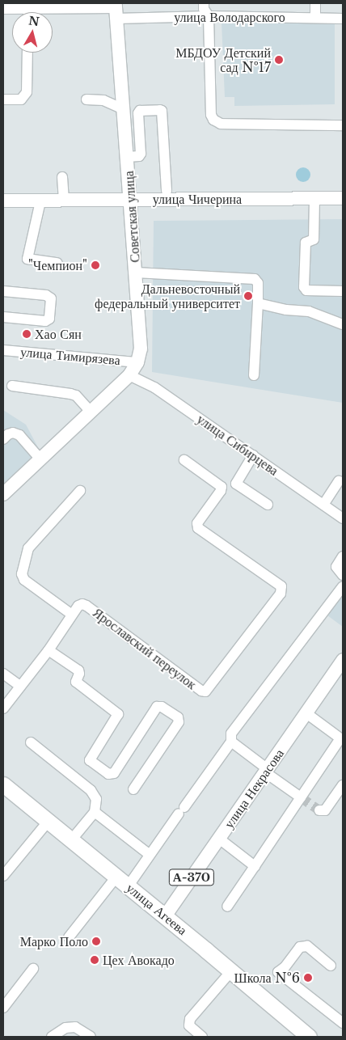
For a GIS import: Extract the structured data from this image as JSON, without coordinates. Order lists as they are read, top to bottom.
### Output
{
  "streets": {
    "highway": ["улица Агеева"],
    "main road": [
      "улица Чичерина",
      "Советская улица",
      "улица Некрасова",
      "А-370"
    ],
    "street": [
      "улица Володарского",
      "улица Тимирязева",
      "улица Сибирцева",
      "Ярославский переулок"
    ]
  },
  "crossings": [
    ["улица Володарского", "Советская улица"],
    ["улица Чичерина", "Советская улица"],
    ["Советская улица", "улица Тимирязева"],
    ["Советская улица", "улица Сибирцева"],
    ["улица Некрасова", "улица Агеева"]
  ],
  "places": [
    "МБДОУ Детский сад №17",
    "\"Чемпион\"",
    "Дальневосточный федеральный университет",
    "Хао Сян",
    "Марко Поло",
    "Цех Авокадо",
    "Школа №6"
  ],
  "north": "top"
}
